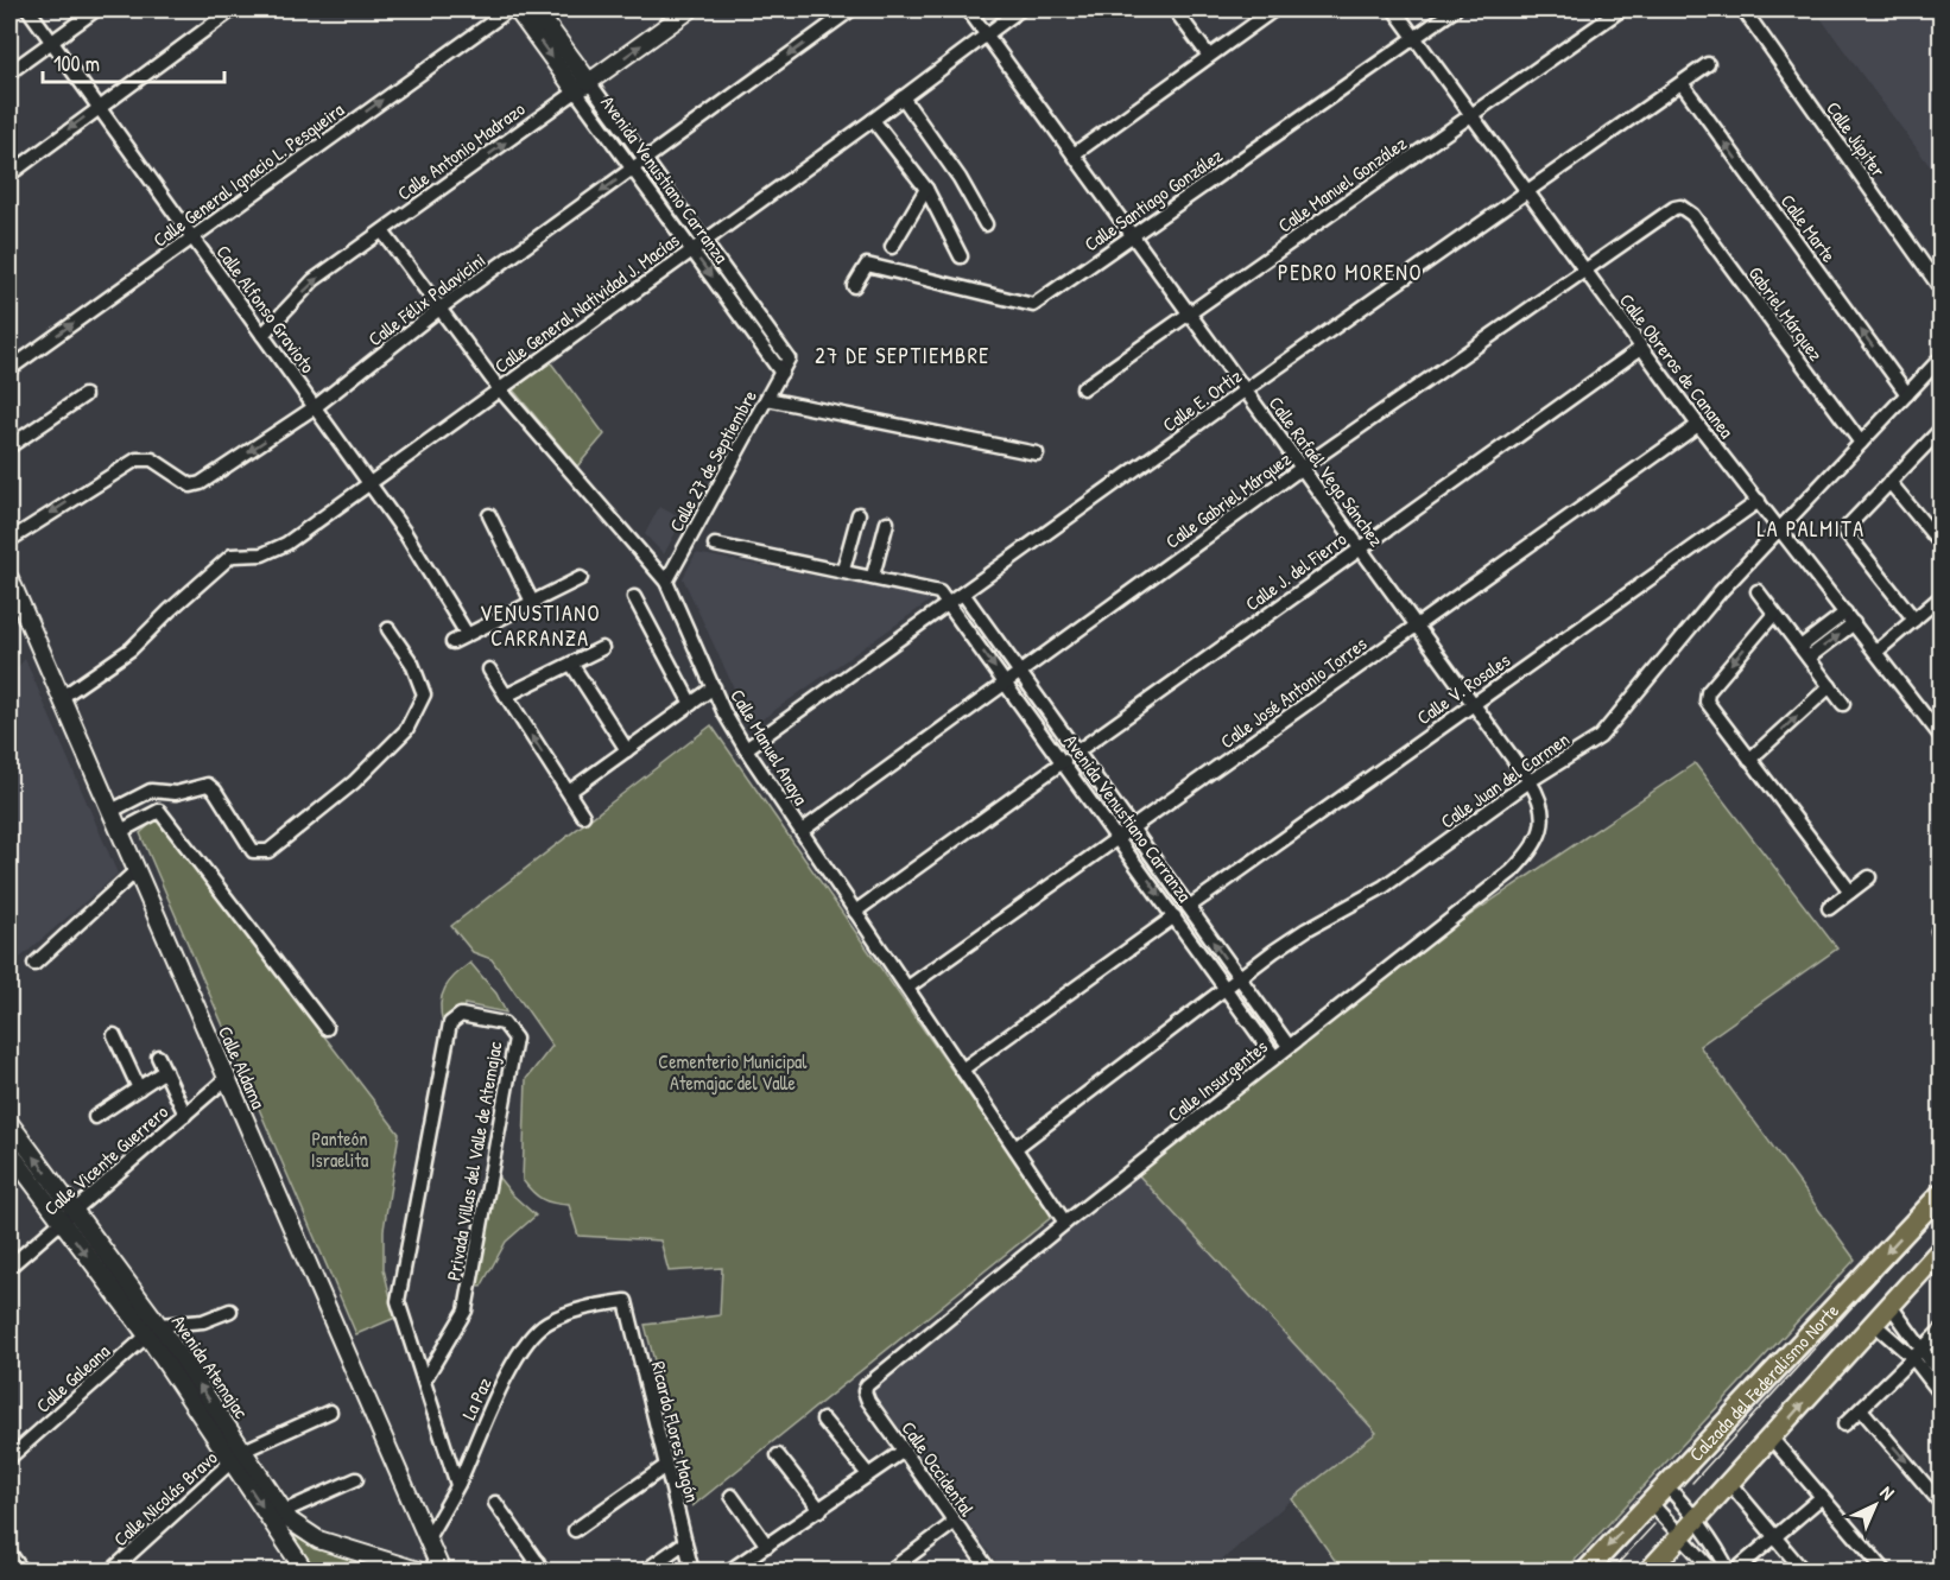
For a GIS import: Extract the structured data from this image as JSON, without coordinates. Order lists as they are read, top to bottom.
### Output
{
  "streets": {
    "main road": ["Calzada del Federalismo Norte"],
    "street": [
      "Calle Júpiter",
      "Calle Antonio Madrazo",
      "Calle General Ignacio L. Pesqueira",
      "Avenida Venustiano Carranza",
      "Calle Manuel González",
      "Calle Santiago González",
      "Calle Marte",
      "Calle Félix Palavicini",
      "Calle General Natividad J. Macías",
      "Calle Alfonso Gravioto",
      "Gabriel Márquez",
      "Calle Obreros de Cananea",
      "Calle E. Ortiz",
      "Calle 27 de Septiembre",
      "Calle Rafaél Vega Sánchez",
      "Calle Gabriel Márquez",
      "Calle J. del Fierro",
      "Calle V. Rosales",
      "Calle José Antonio Torres",
      "Calle Manuel Anaya",
      "Calle Juan del Carmen",
      "Calle Aldama",
      "Calle Insurgentes",
      "Calle Vicente Guerrero",
      "Privada Villas del Valle de Atemajac",
      "Avenida Atemajac",
      "Calle Galeana",
      "La Paz",
      "Ricardo Flores Magón",
      "Calle Occidental",
      "Calle Nicolás Bravo"
    ]
  },
  "crossings": [
    ["Calle Antonio Madrazo", "Avenida Venustiano Carranza"],
    ["Calle Antonio Madrazo", "Calle Alfonso Gravioto"],
    ["Calle Antonio Madrazo", "Calle Manuel Anaya"],
    ["Calle General Ignacio L. Pesqueira", "Calle Alfonso Gravioto"],
    ["Avenida Venustiano Carranza", "Calle Félix Palavicini"],
    ["Avenida Venustiano Carranza", "Calle General Natividad J. Macías"],
    ["Avenida Venustiano Carranza", "Calle E. Ortiz"],
    ["Avenida Venustiano Carranza", "Calle 27 de Septiembre"],
    ["Avenida Venustiano Carranza", "Calle Gabriel Márquez"],
    ["Avenida Venustiano Carranza", "Calle J. del Fierro"],
    ["Avenida Venustiano Carranza", "Calle V. Rosales"],
    ["Avenida Venustiano Carranza", "Calle José Antonio Torres"],
    ["Avenida Venustiano Carranza", "Calle Juan del Carmen"],
    ["Avenida Venustiano Carranza", "Calle Insurgentes"],
    ["Calle Manuel González", "Calle Obreros de Cananea"],
    ["Calle Manuel González", "Calle Rafaél Vega Sánchez"],
    ["Calle Santiago González", "Calle Obreros de Cananea"],
    ["Calle Santiago González", "Calle Rafaél Vega Sánchez"],
    ["Calle Marte", "Calle E. Ortiz"],
    ["Calle Marte", "Calle Juan del Carmen"],
    ["Calle Félix Palavicini", "Calle Alfonso Gravioto"],
    ["Calle Félix Palavicini", "Calle Manuel Anaya"],
    ["Calle General Natividad J. Macías", "Calle Alfonso Gravioto"],
    ["Calle General Natividad J. Macías", "Calle Rafaél Vega Sánchez"],
    ["Calle General Natividad J. Macías", "Calle Manuel Anaya"],
    ["Calle General Natividad J. Macías", "Calle Aldama"],
    ["Gabriel Márquez", "Calle Gabriel Márquez"],
    ["Gabriel Márquez", "Calle Juan del Carmen"],
    ["Calle Obreros de Cananea", "Calle E. Ortiz"],
    ["Calle Obreros de Cananea", "Calle Gabriel Márquez"],
    ["Calle Obreros de Cananea", "Calle J. del Fierro"],
    ["Calle Obreros de Cananea", "Calle V. Rosales"],
    ["Calle Obreros de Cananea", "Calle José Antonio Torres"],
    ["Calle Obreros de Cananea", "Calle Juan del Carmen"],
    ["Calle E. Ortiz", "Calle Rafaél Vega Sánchez"],
    ["Calle E. Ortiz", "Calle Manuel Anaya"],
    ["Calle 27 de Septiembre", "Calle Manuel Anaya"],
    ["Calle Rafaél Vega Sánchez", "Calle Gabriel Márquez"],
    ["Calle Rafaél Vega Sánchez", "Calle J. del Fierro"],
    ["Calle Rafaél Vega Sánchez", "Calle V. Rosales"],
    ["Calle Rafaél Vega Sánchez", "Calle José Antonio Torres"],
    ["Calle Rafaél Vega Sánchez", "Calle Juan del Carmen"],
    ["Calle Rafaél Vega Sánchez", "Calle Insurgentes"],
    ["Calle Gabriel Márquez", "Calle Manuel Anaya"],
    ["Calle José Antonio Torres", "Calle Manuel Anaya"],
    ["Calle Manuel Anaya", "Calle Juan del Carmen"],
    ["Calle Manuel Anaya", "Calle Insurgentes"],
    ["Calle Juan del Carmen", "Calle Insurgentes"],
    ["Calle Aldama", "Calle Vicente Guerrero"],
    ["Calle Aldama", "La Paz"],
    ["Calle Insurgentes", "Calle Occidental"],
    ["Calle Vicente Guerrero", "Avenida Atemajac"],
    ["Privada Villas del Valle de Atemajac", "La Paz"],
    ["Avenida Atemajac", "Calle Galeana"],
    ["Avenida Atemajac", "La Paz"],
    ["Avenida Atemajac", "Calle Nicolás Bravo"],
    ["La Paz", "Ricardo Flores Magón"]
  ],
  "one_way": [
    "Calle Antonio Madrazo",
    "Calle General Ignacio L. Pesqueira",
    "Calle Marte",
    "Calle Félix Palavicini"
  ],
  "districts": [
    "PEDRO MORENO",
    "27 DE SEPTIEMBRE",
    "LA PALMITA",
    "VENUSTIANO CARRANZA"
  ],
  "parks": ["Cementerio Municipal Atemajac del Valle", "Panteón Israelita"],
  "scale_bar": "100 m",
  "north": "top right"
}
